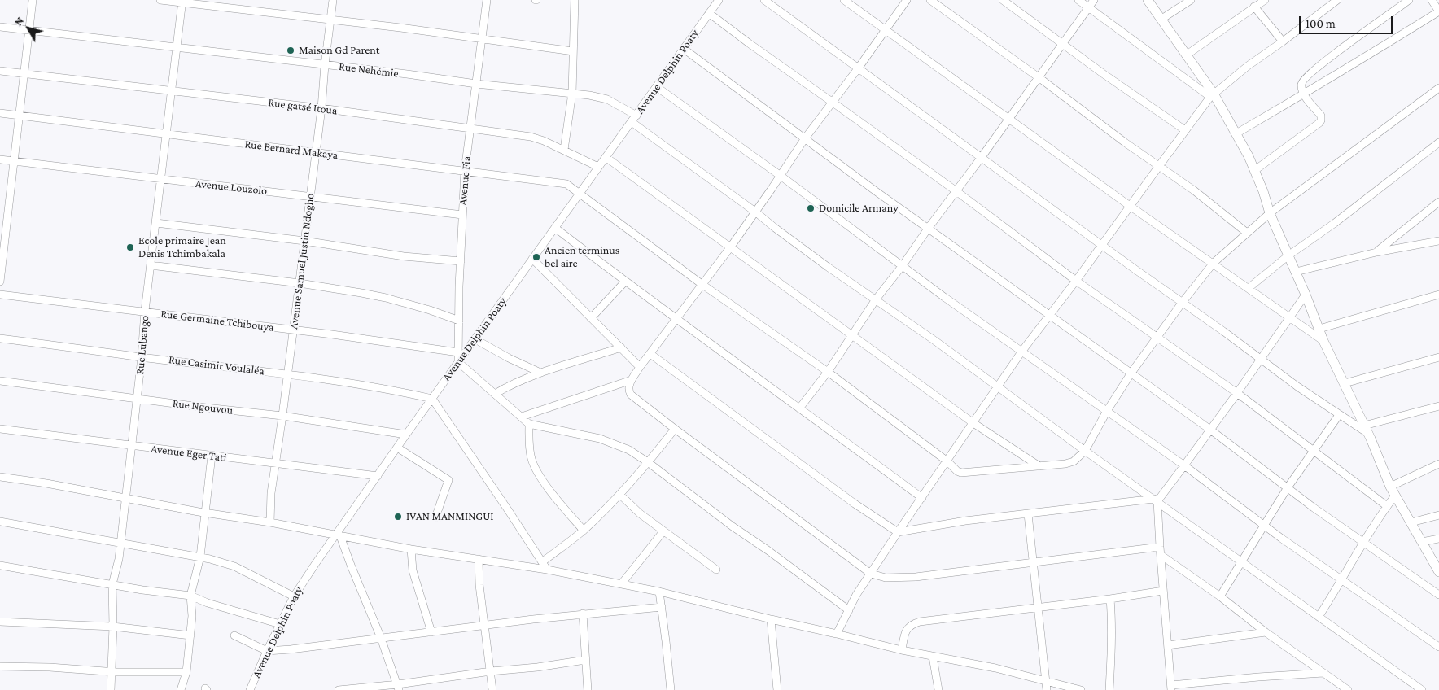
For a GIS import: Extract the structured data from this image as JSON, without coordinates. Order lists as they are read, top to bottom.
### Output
{
  "streets": {
    "street": [
      "Rue Nehémie",
      "Avenue Delphin Poaty",
      "Rue gatsé Itoua",
      "Rue Bernard Makaya",
      "Avenue Fia",
      "Avenue Louzolo",
      "Avenue Samuel Justin Ndogho",
      "Rue Germaine Tchibouya",
      "Rue Lubango",
      "Rue Casimir Voulaléa",
      "Rue Ngouvou",
      "Avenue Eger Tati"
    ]
  },
  "crossings": [
    ["Rue Nehémie", "Avenue Delphin Poaty"],
    ["Rue Nehémie", "Avenue Fia"],
    ["Rue Nehémie", "Avenue Samuel Justin Ndogho"],
    ["Rue Nehémie", "Rue Lubango"],
    ["Avenue Delphin Poaty", "Rue gatsé Itoua"],
    ["Avenue Delphin Poaty", "Rue Bernard Makaya"],
    ["Avenue Delphin Poaty", "Avenue Fia"],
    ["Avenue Delphin Poaty", "Rue Casimir Voulaléa"],
    ["Avenue Delphin Poaty", "Rue Ngouvou"],
    ["Avenue Delphin Poaty", "Avenue Eger Tati"],
    ["Rue gatsé Itoua", "Avenue Fia"],
    ["Rue gatsé Itoua", "Avenue Samuel Justin Ndogho"],
    ["Rue gatsé Itoua", "Rue Lubango"],
    ["Rue Bernard Makaya", "Avenue Fia"],
    ["Rue Bernard Makaya", "Avenue Samuel Justin Ndogho"],
    ["Rue Bernard Makaya", "Rue Lubango"],
    ["Avenue Fia", "Avenue Louzolo"],
    ["Avenue Fia", "Rue Germaine Tchibouya"],
    ["Avenue Louzolo", "Avenue Samuel Justin Ndogho"],
    ["Avenue Louzolo", "Rue Lubango"],
    ["Avenue Samuel Justin Ndogho", "Rue Germaine Tchibouya"],
    ["Avenue Samuel Justin Ndogho", "Rue Casimir Voulaléa"],
    ["Avenue Samuel Justin Ndogho", "Rue Ngouvou"],
    ["Avenue Samuel Justin Ndogho", "Avenue Eger Tati"],
    ["Rue Germaine Tchibouya", "Rue Lubango"],
    ["Rue Lubango", "Rue Casimir Voulaléa"],
    ["Rue Lubango", "Rue Ngouvou"],
    ["Rue Lubango", "Avenue Eger Tati"]
  ],
  "places": [
    "Maison Gd Parent",
    "Domicile Armany",
    "Ecole primaire Jean Denis Tchimbakala",
    "Ancien terminus bel aire",
    "IVAN MANMINGUI"
  ],
  "scale_bar": "100 m",
  "north": "top left"
}
